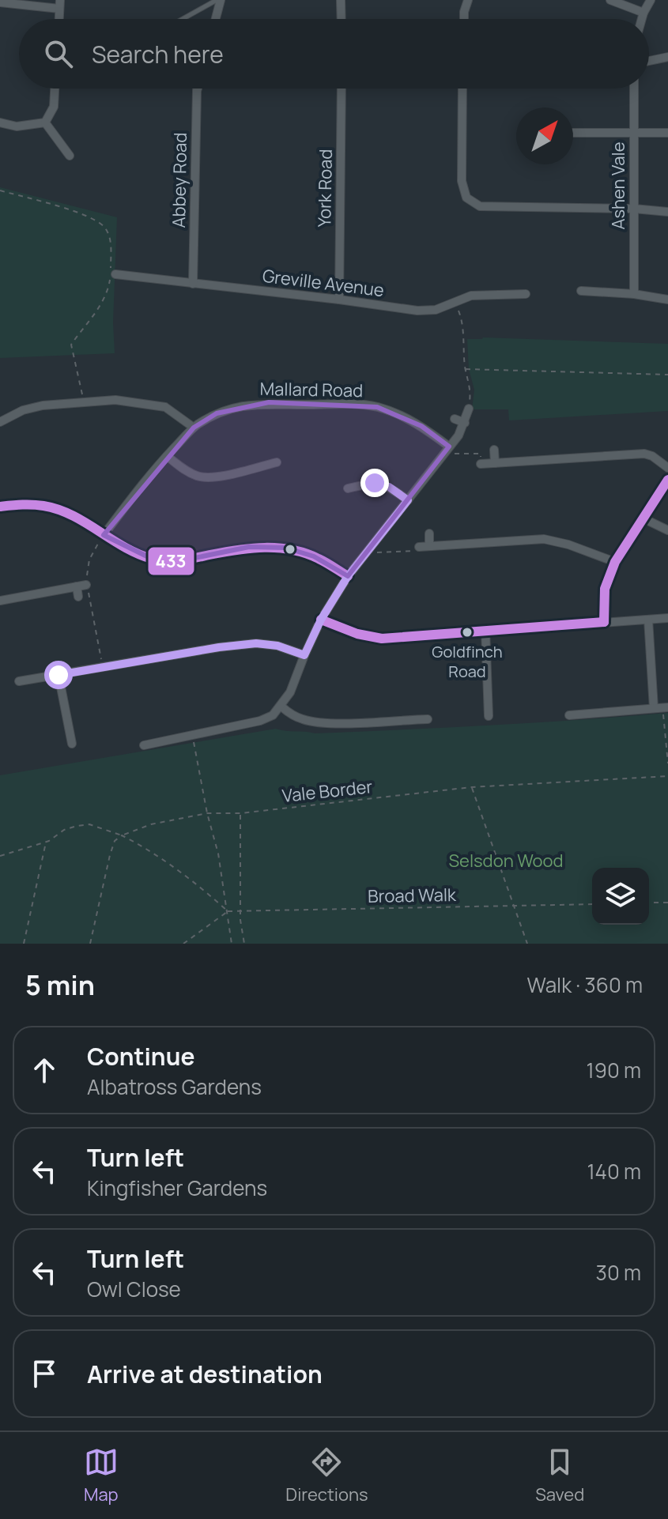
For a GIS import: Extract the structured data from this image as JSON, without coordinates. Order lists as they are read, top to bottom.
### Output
{
  "streets": {
    "street": [
      "Abbey Road",
      "Ashen Vale",
      "York Road",
      "Greville Avenue",
      "Mallard Road"
    ],
    "path": ["Vale Border", "Broad Walk"]
  },
  "crossings": [
    ["Abbey Road", "Greville Avenue"],
    ["York Road", "Greville Avenue"]
  ],
  "parks": ["Selsdon Wood"],
  "places": ["Goldfinch Road"],
  "lines": ["transit line 433"],
  "north": "top right",
  "page": {
    "search": "Search here",
    "heading": ["5 min", "Walk · 360 m"],
    "list": [
      ["Continue", "Albatross Gardens", "190 m"],
      ["Turn left", "Kingfisher Gardens", "140 m"],
      ["Turn left", "Owl Close", "30 m"],
      "Arrive at destination"
    ],
    "nav": ["Map", "Directions", "Saved"]
  }
}
